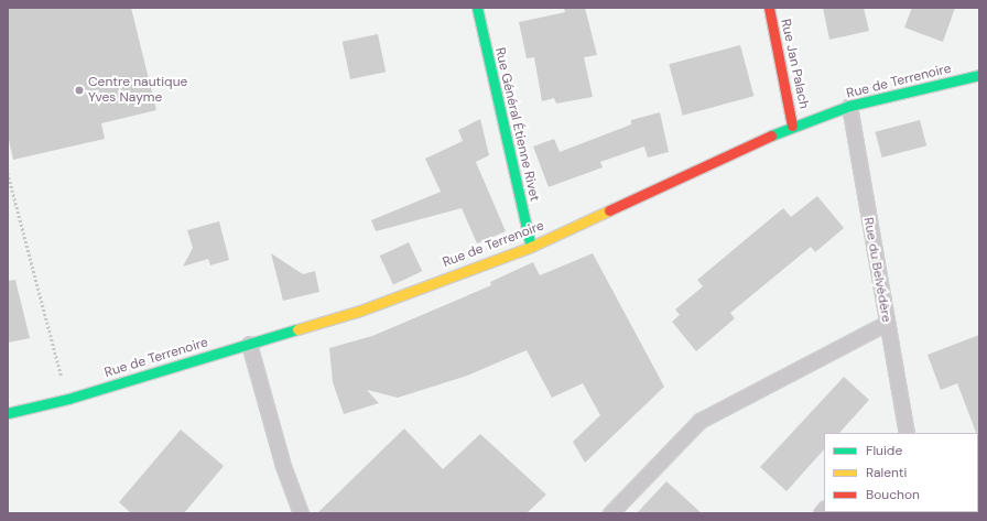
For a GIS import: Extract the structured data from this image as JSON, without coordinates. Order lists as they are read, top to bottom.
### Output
{
  "streets": {
    "street": ["Rue Jan Palach", "Rue de Terrenoire", "Rue Général Étienne Rivet"],
    "lane": ["Rue du Belvédère"]
  },
  "crossings": [
    ["Rue Jan Palach", "Rue de Terrenoire"],
    ["Rue de Terrenoire", "Rue Général Étienne Rivet"],
    ["Rue de Terrenoire", "Rue du Belvédère"]
  ],
  "places": ["Centre nautique Yves Nayme"],
  "legend": ["Fluide", "Ralenti", "Bouchon"]
}
